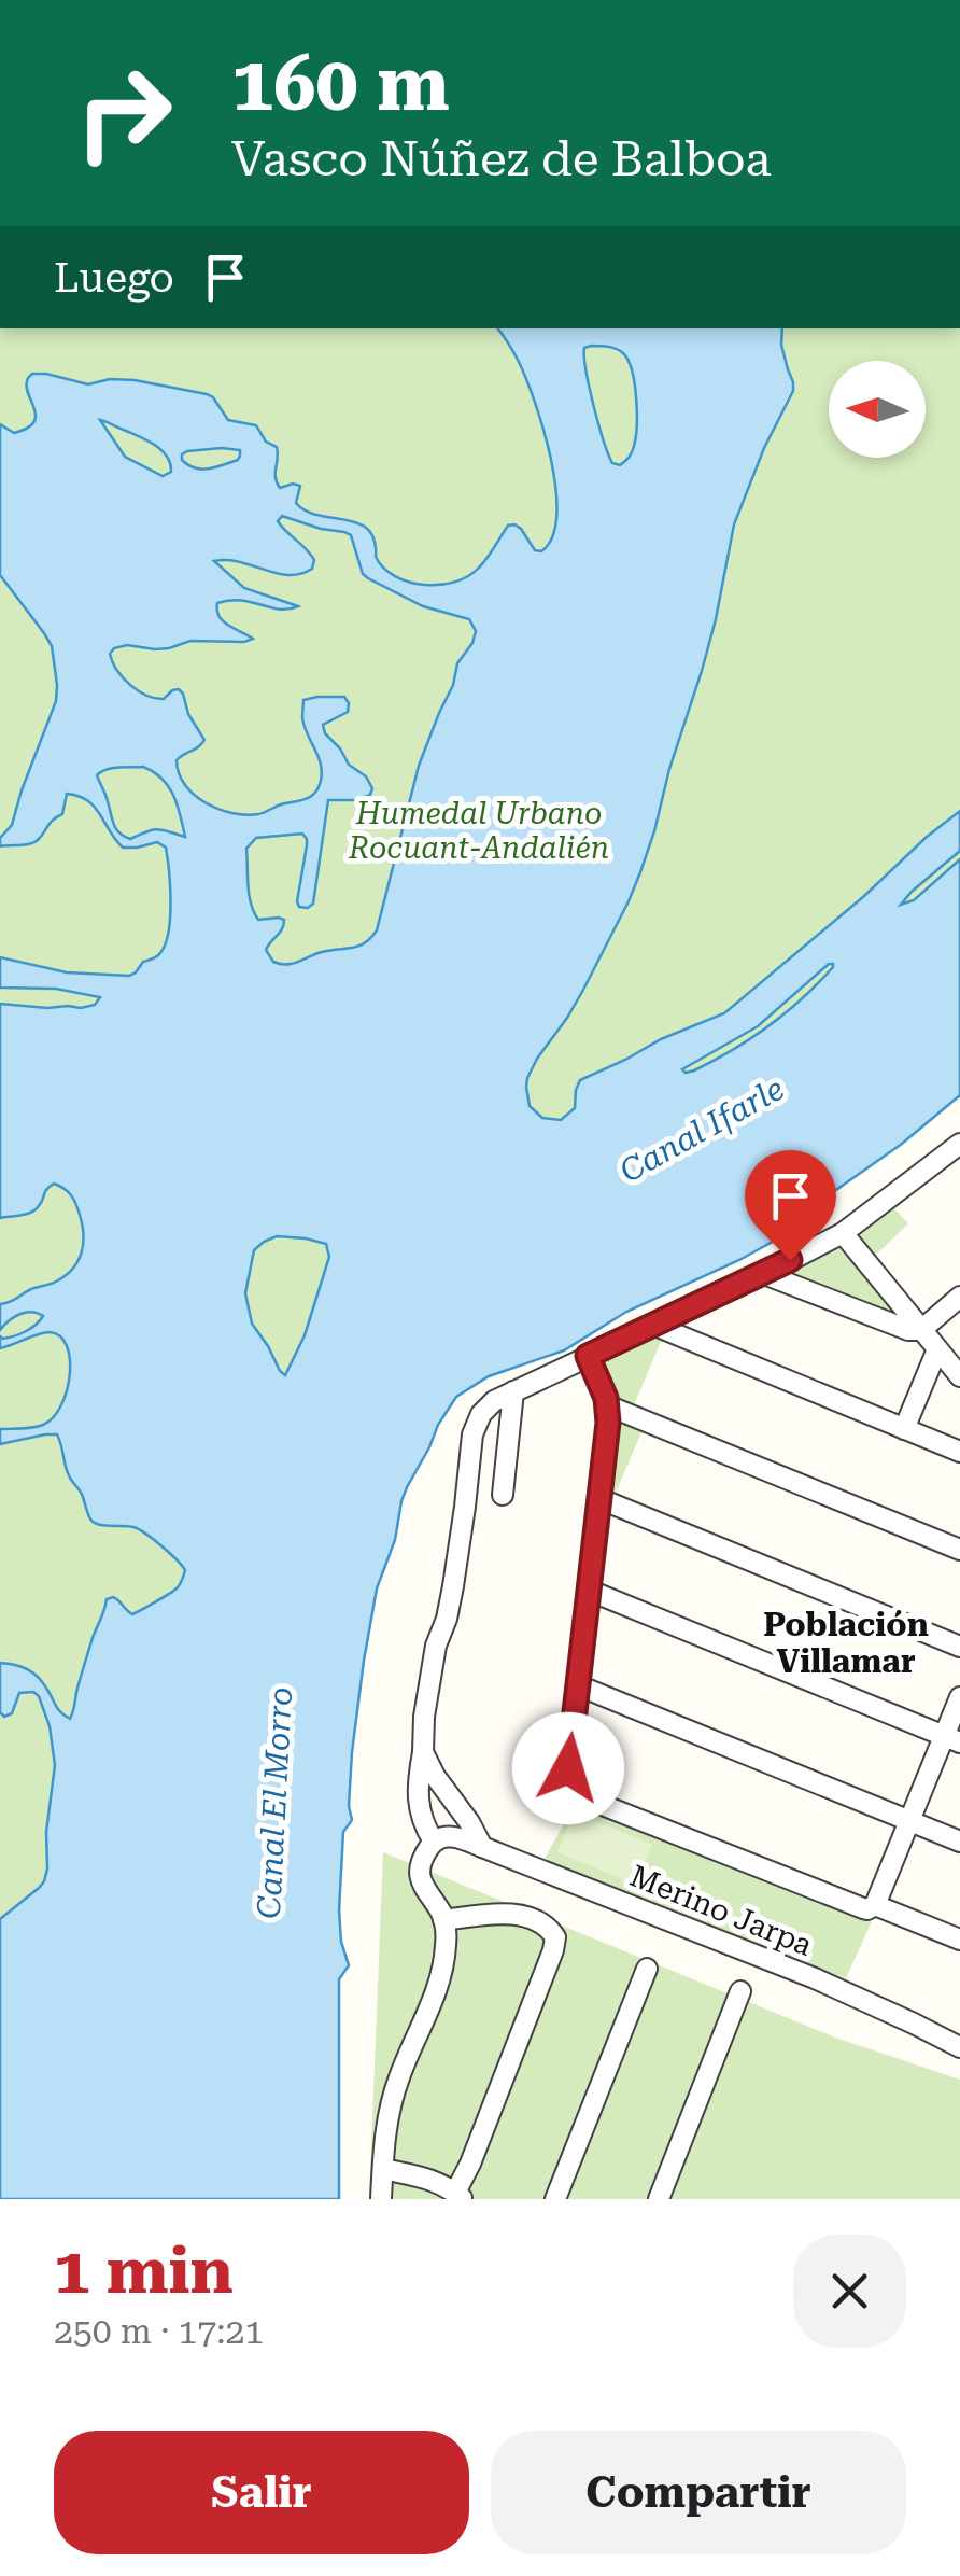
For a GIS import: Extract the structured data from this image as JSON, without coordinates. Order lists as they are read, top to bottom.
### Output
{
  "streets": {
    "street": ["Merino Jarpa"]
  },
  "districts": ["Población Villamar"],
  "water": ["Canal Ifarle", "Canal El Morro"],
  "parks": ["Humedal Urbano Rocuant-Andalién"],
  "north": "left",
  "page": {
    "turn": ["160 m", "Vasco Núñez de Balboa"],
    "then": "Luego",
    "heading": ["1 min", "250 m · 17:21"],
    "buttons": ["Salir", "Compartir"]
  }
}
